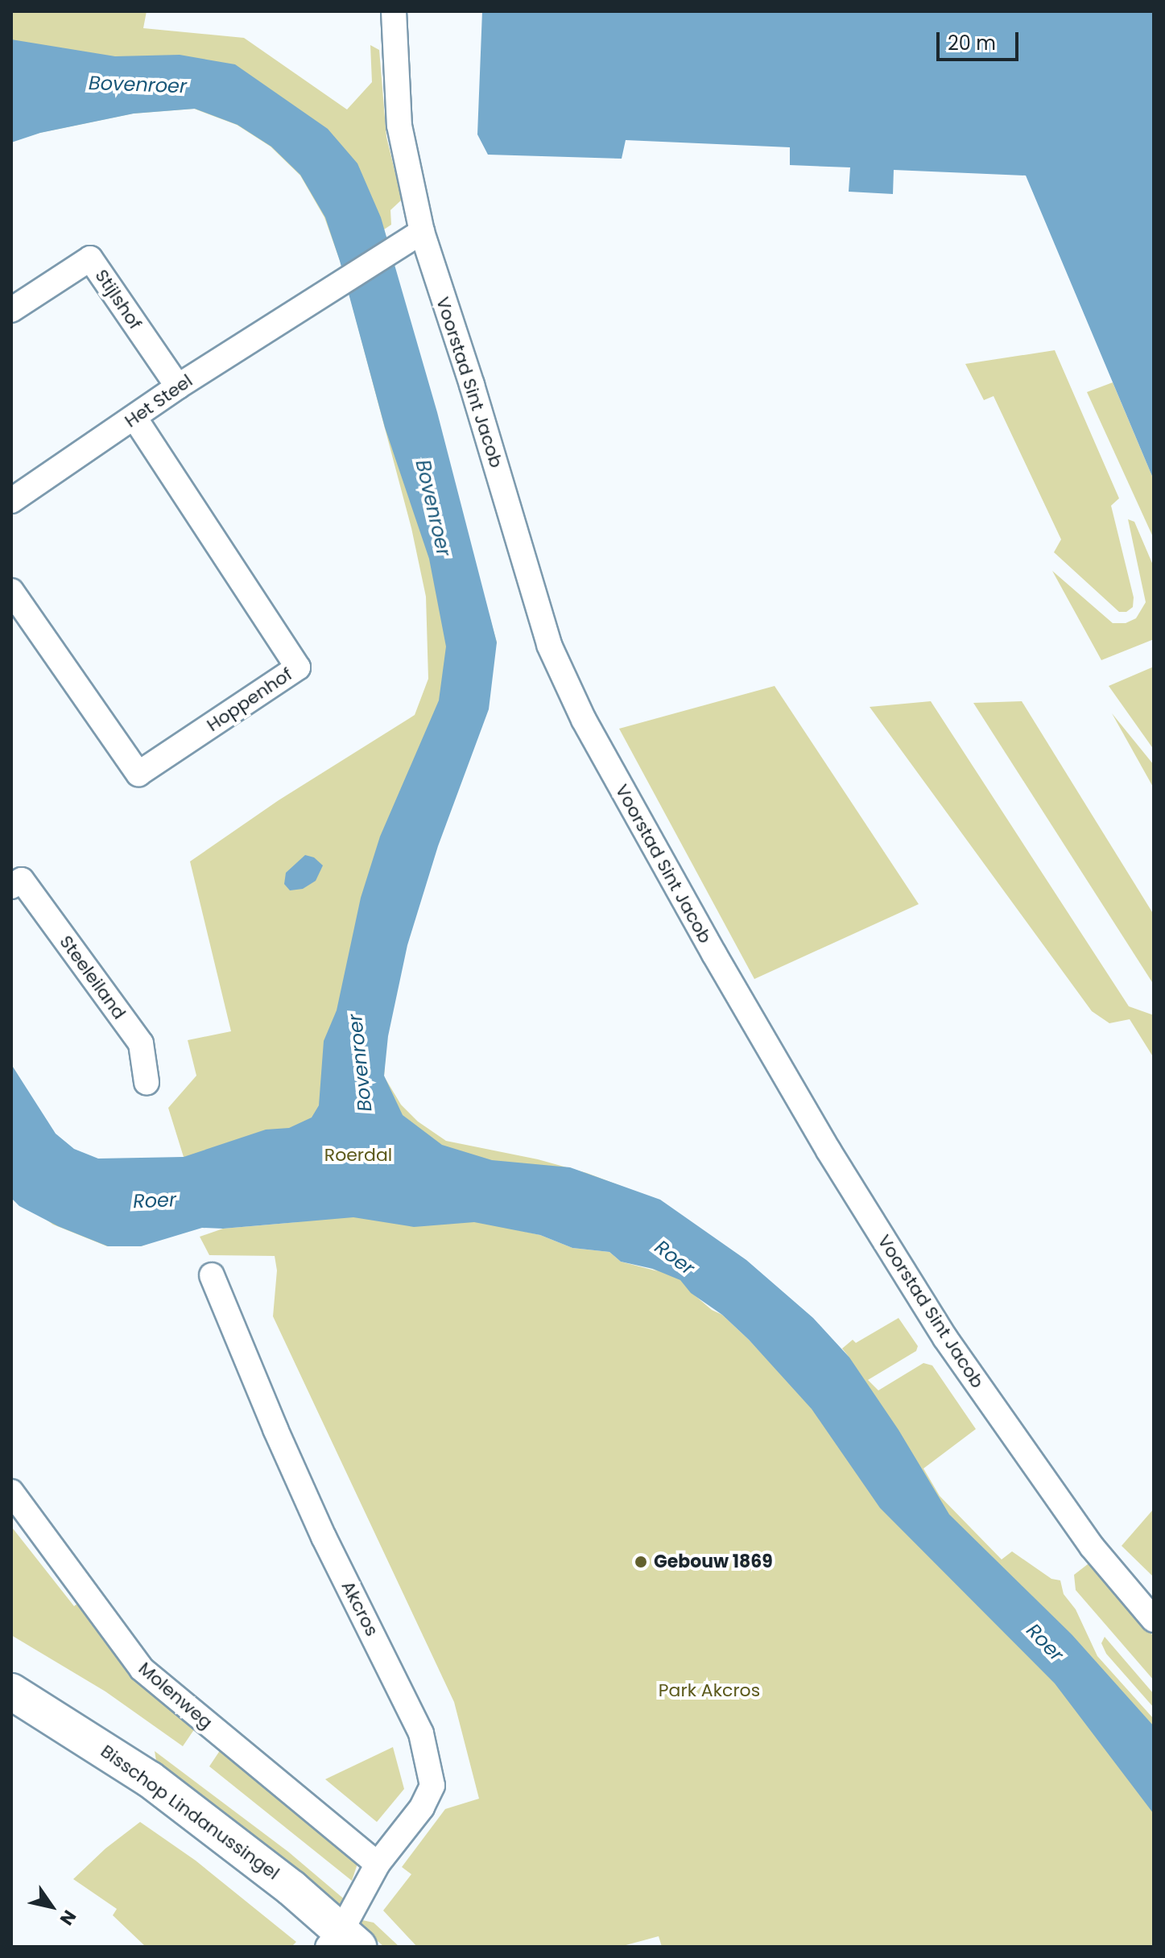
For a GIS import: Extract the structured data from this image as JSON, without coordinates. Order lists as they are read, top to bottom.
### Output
{
  "streets": {
    "main road": ["Bisschop Lindanussingel"],
    "street": [
      "Stijlshof",
      "Voorstad Sint Jacob",
      "Het Steel",
      "Hoppenhof",
      "Steeleiland",
      "Akcros",
      "Molenweg"
    ]
  },
  "crossings": [
    ["Stijlshof", "Het Steel"],
    ["Voorstad Sint Jacob", "Het Steel"],
    ["Het Steel", "Hoppenhof"],
    ["Akcros", "Molenweg"],
    ["Akcros", "Bisschop Lindanussingel"]
  ],
  "water": ["Bovenroer", "Roer"],
  "parks": ["Roerdal", "Park Akcros"],
  "places": ["Gebouw 1869"],
  "scale_bar": "20 m",
  "north": "bottom right"
}
